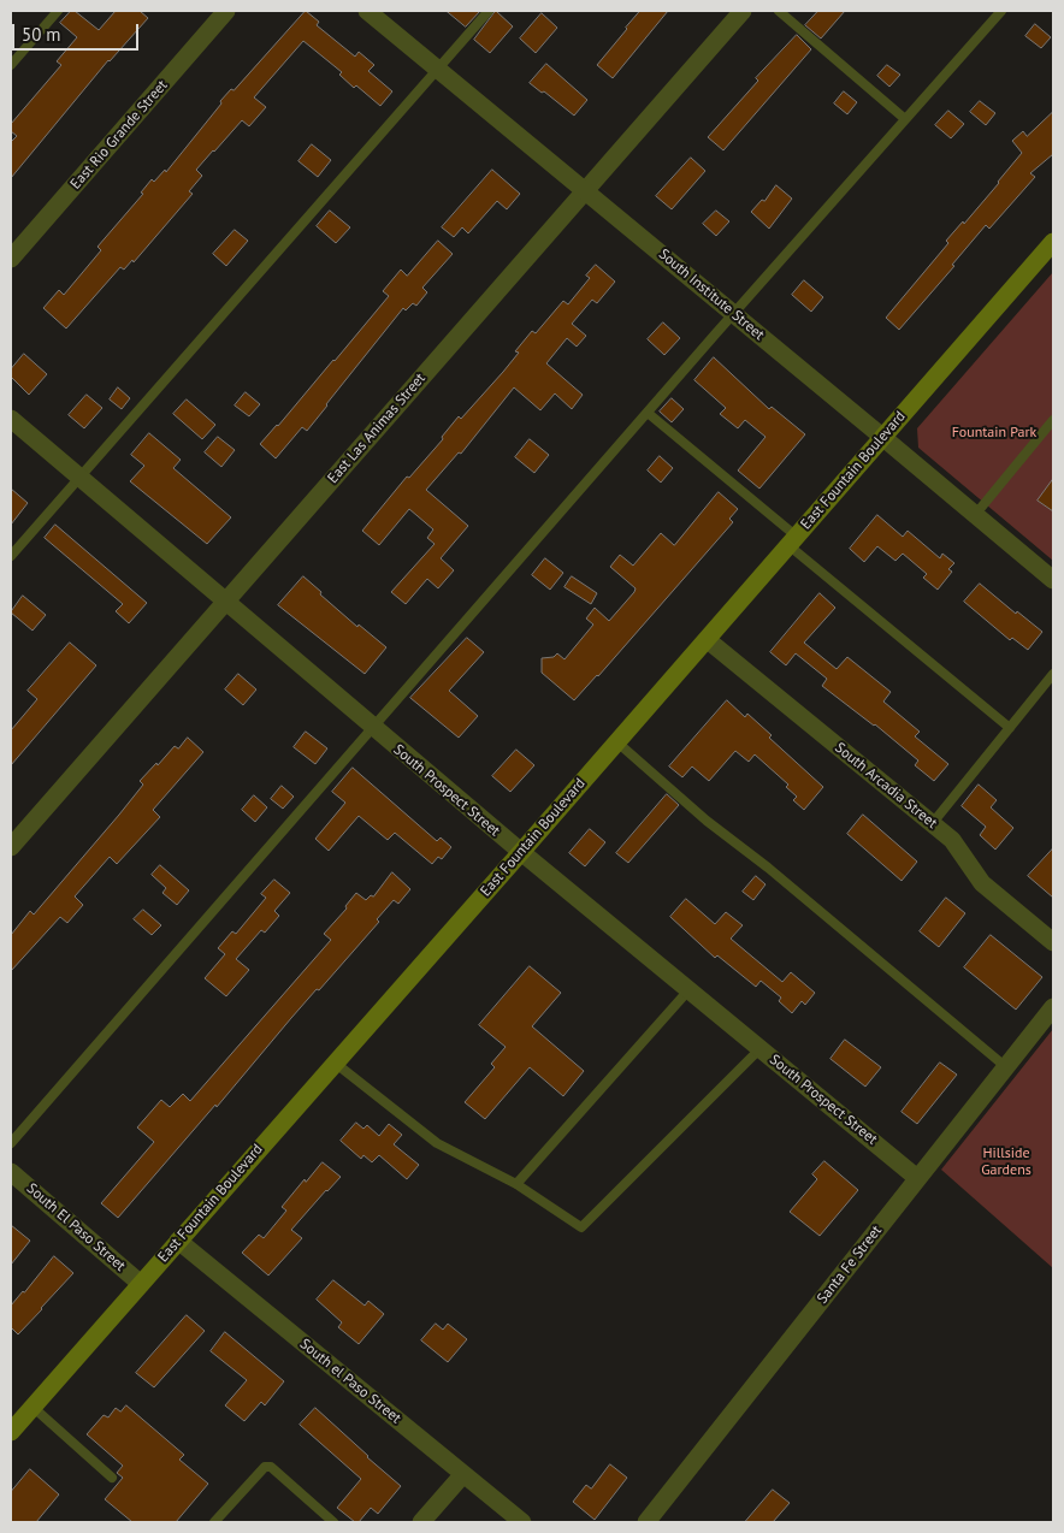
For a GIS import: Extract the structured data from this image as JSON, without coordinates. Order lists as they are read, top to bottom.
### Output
{
  "streets": {
    "main road": ["East Fountain Boulevard"],
    "street": [
      "East Rio Grande Street",
      "South Institute Street",
      "East Las Animas Street",
      "South Arcadia Street",
      "South Prospect Street",
      "South El Paso Street",
      "Santa Fe Street",
      "South el Paso Street"
    ]
  },
  "crossings": [
    ["South Institute Street", "East Las Animas Street"],
    ["South Institute Street", "East Fountain Boulevard"],
    ["East Las Animas Street", "South Prospect Street"],
    ["East Fountain Boulevard", "South Arcadia Street"],
    ["East Fountain Boulevard", "South Prospect Street"],
    ["East Fountain Boulevard", "South El Paso Street"],
    ["East Fountain Boulevard", "South el Paso Street"],
    ["South Prospect Street", "Santa Fe Street"]
  ],
  "parks": ["Fountain Park", "Hillside Gardens"],
  "scale_bar": "50 m"
}
